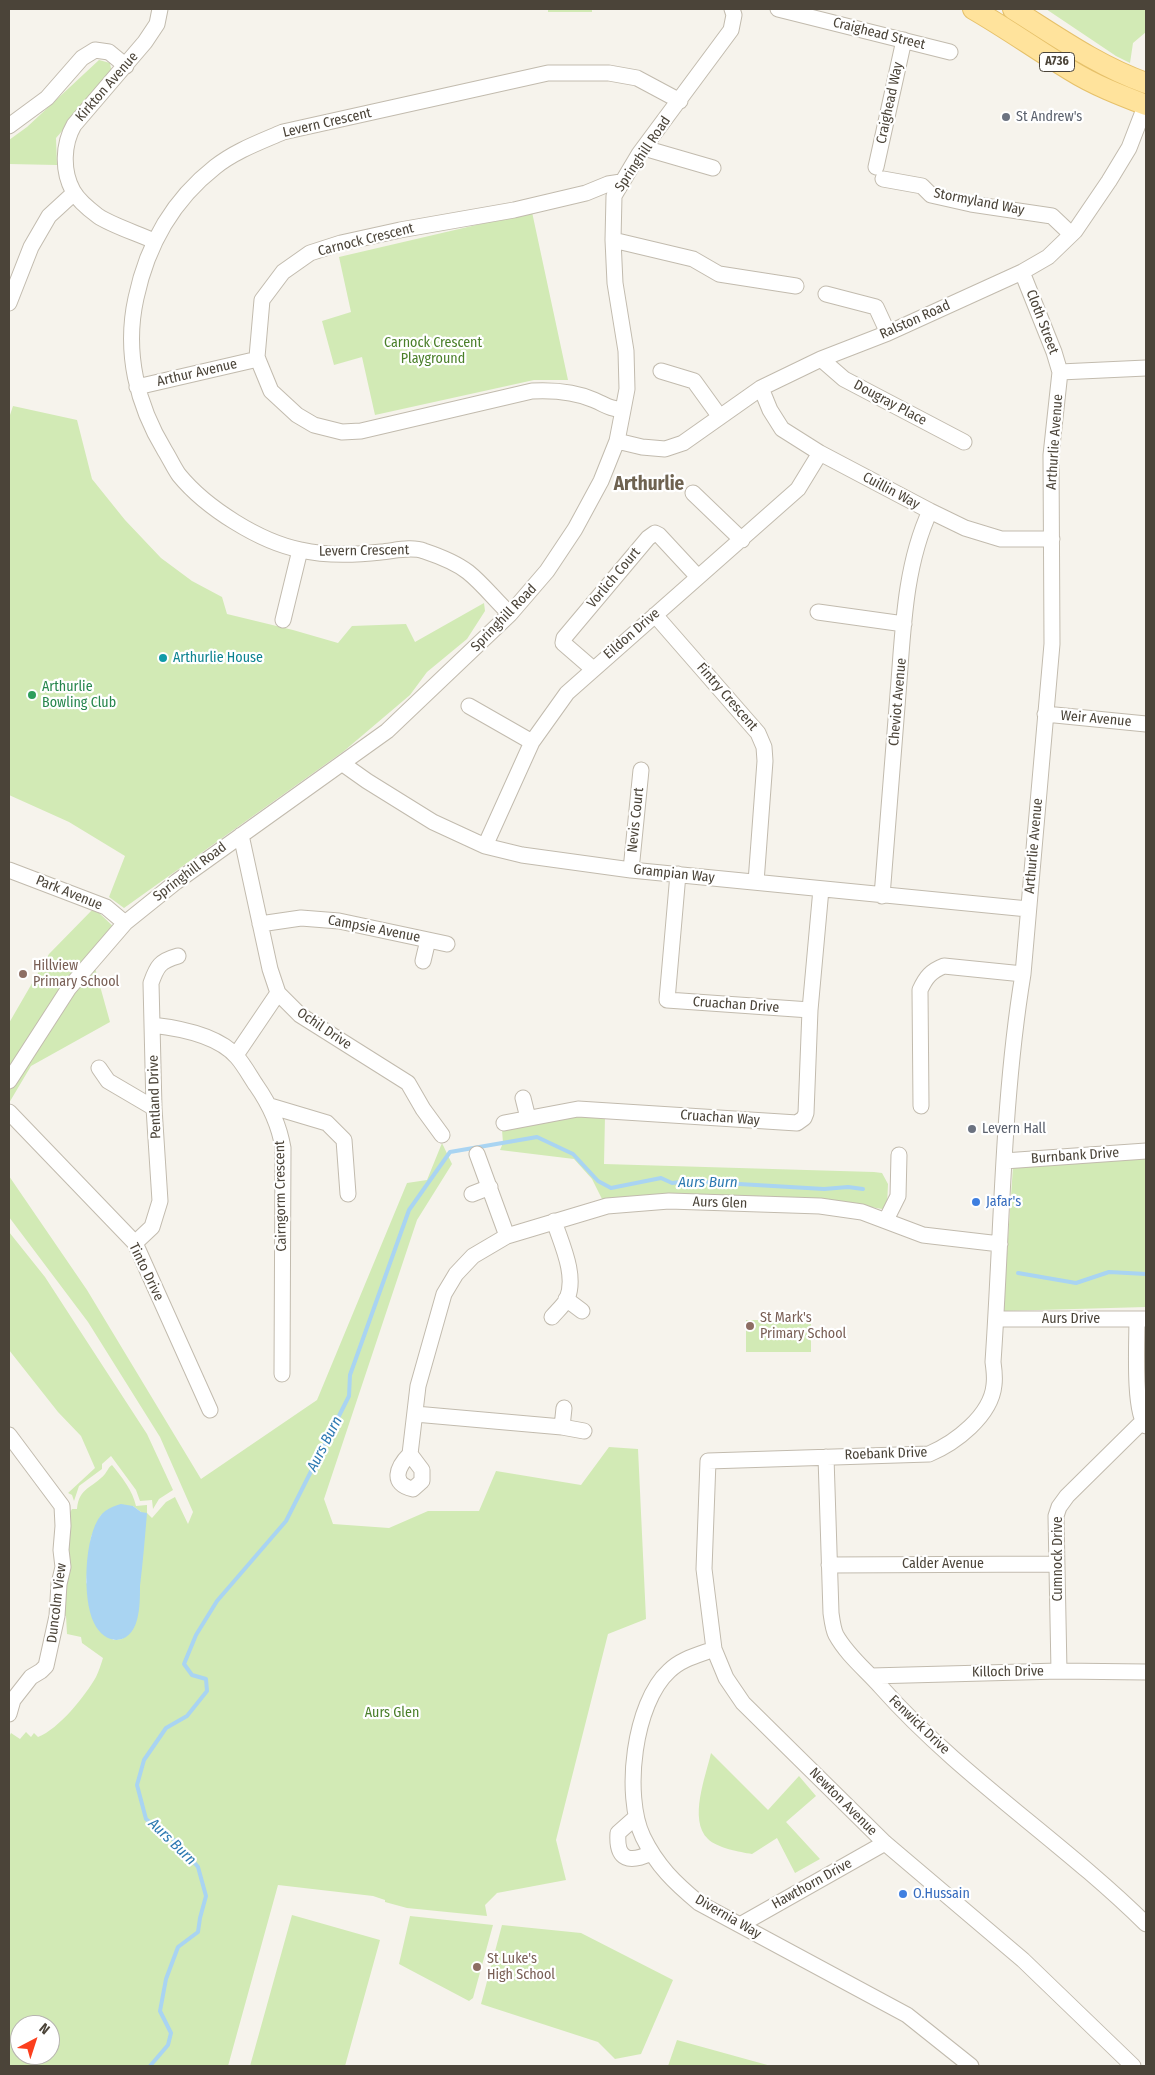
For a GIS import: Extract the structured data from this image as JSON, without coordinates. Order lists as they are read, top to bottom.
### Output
{
  "streets": {
    "main road": ["A736"],
    "street": [
      "Craighead Street",
      "Kirkton Avenue",
      "Craighead Way",
      "Levern Crescent",
      "Springhill Road",
      "Stormyland Way",
      "Carnock Crescent",
      "Ralston Road",
      "Cloth Street",
      "Arthur Avenue",
      "Dougray Place",
      "Arthurlie Avenue",
      "Cuillin Way",
      "Vorlich Court",
      "Eildon Drive",
      "Fintry Crescent",
      "Cheviot Avenue",
      "Weir Avenue",
      "Nevis Court",
      "Grampian Way",
      "Park Avenue",
      "Campsie Avenue",
      "Cruachan Drive",
      "Ochil Drive",
      "Pentland Drive",
      "Cruachan Way",
      "Burnbank Drive",
      "Cairngorm Crescent",
      "Aurs Glen",
      "Tinto Drive",
      "Aurs Drive",
      "Roebank Drive",
      "Cumnock Drive",
      "Calder Avenue",
      "Duncolm View",
      "Killoch Drive",
      "Fenwick Drive",
      "Newton Avenue",
      "Hawthorn Drive",
      "Divernia Way"
    ]
  },
  "crossings": [
    ["Craighead Street", "Craighead Way"],
    ["A736", "Ralston Road"],
    ["Kirkton Avenue", "Levern Crescent"],
    ["Craighead Way", "Stormyland Way"],
    ["Levern Crescent", "Springhill Road"],
    ["Levern Crescent", "Arthur Avenue"],
    ["Springhill Road", "Carnock Crescent"],
    ["Springhill Road", "Ralston Road"],
    ["Springhill Road", "Grampian Way"],
    ["Springhill Road", "Park Avenue"],
    ["Springhill Road", "Ochil Drive"],
    ["Stormyland Way", "Ralston Road"],
    ["Carnock Crescent", "Arthur Avenue"],
    ["Ralston Road", "Cloth Street"],
    ["Ralston Road", "Dougray Place"],
    ["Ralston Road", "Cuillin Way"],
    ["Cloth Street", "Arthurlie Avenue"],
    ["Arthurlie Avenue", "Cuillin Way"],
    ["Arthurlie Avenue", "Weir Avenue"],
    ["Arthurlie Avenue", "Grampian Way"],
    ["Arthurlie Avenue", "Burnbank Drive"],
    ["Arthurlie Avenue", "Aurs Glen"],
    ["Arthurlie Avenue", "Aurs Drive"],
    ["Arthurlie Avenue", "Roebank Drive"],
    ["Cuillin Way", "Eildon Drive"],
    ["Cuillin Way", "Cheviot Avenue"],
    ["Vorlich Court", "Eildon Drive"],
    ["Eildon Drive", "Fintry Crescent"],
    ["Eildon Drive", "Grampian Way"],
    ["Fintry Crescent", "Grampian Way"],
    ["Cheviot Avenue", "Grampian Way"],
    ["Nevis Court", "Grampian Way"],
    ["Grampian Way", "Cruachan Drive"],
    ["Campsie Avenue", "Ochil Drive"],
    ["Cruachan Drive", "Cruachan Way"],
    ["Pentland Drive", "Cairngorm Crescent"],
    ["Pentland Drive", "Tinto Drive"],
    ["Aurs Drive", "Roebank Drive"],
    ["Roebank Drive", "Fenwick Drive"],
    ["Roebank Drive", "Newton Avenue"],
    ["Cumnock Drive", "Calder Avenue"],
    ["Cumnock Drive", "Killoch Drive"],
    ["Calder Avenue", "Fenwick Drive"],
    ["Killoch Drive", "Fenwick Drive"],
    ["Newton Avenue", "Hawthorn Drive"],
    ["Newton Avenue", "Divernia Way"],
    ["Hawthorn Drive", "Divernia Way"]
  ],
  "districts": ["Arthurlie"],
  "water": ["Aurs Burn"],
  "parks": ["Carnock Crescent Playground", "Aurs Glen"],
  "places": [
    "St Andrew's",
    "Arthurlie House",
    "Arthurlie Bowling Club",
    "Hillview Primary School",
    "Levern Hall",
    "Jafar's",
    "St Mark's Primary School",
    "O.Hussain",
    "St Luke's High School"
  ],
  "north": "top right"
}
